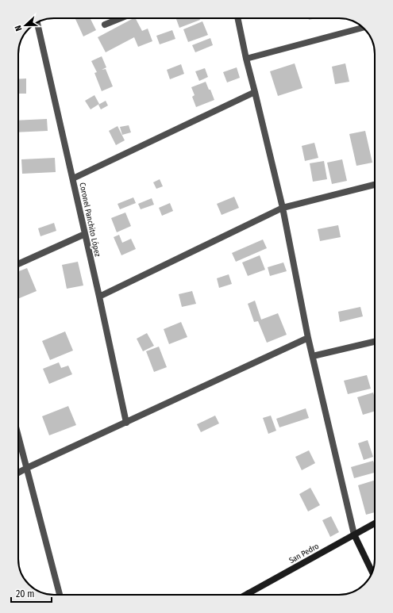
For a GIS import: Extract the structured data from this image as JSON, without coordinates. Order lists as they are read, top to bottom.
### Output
{
  "streets": {
    "main road": ["San Pedro"],
    "street": ["Coronel Panchito López"]
  },
  "scale_bar": "20 m",
  "north": "left"
}
